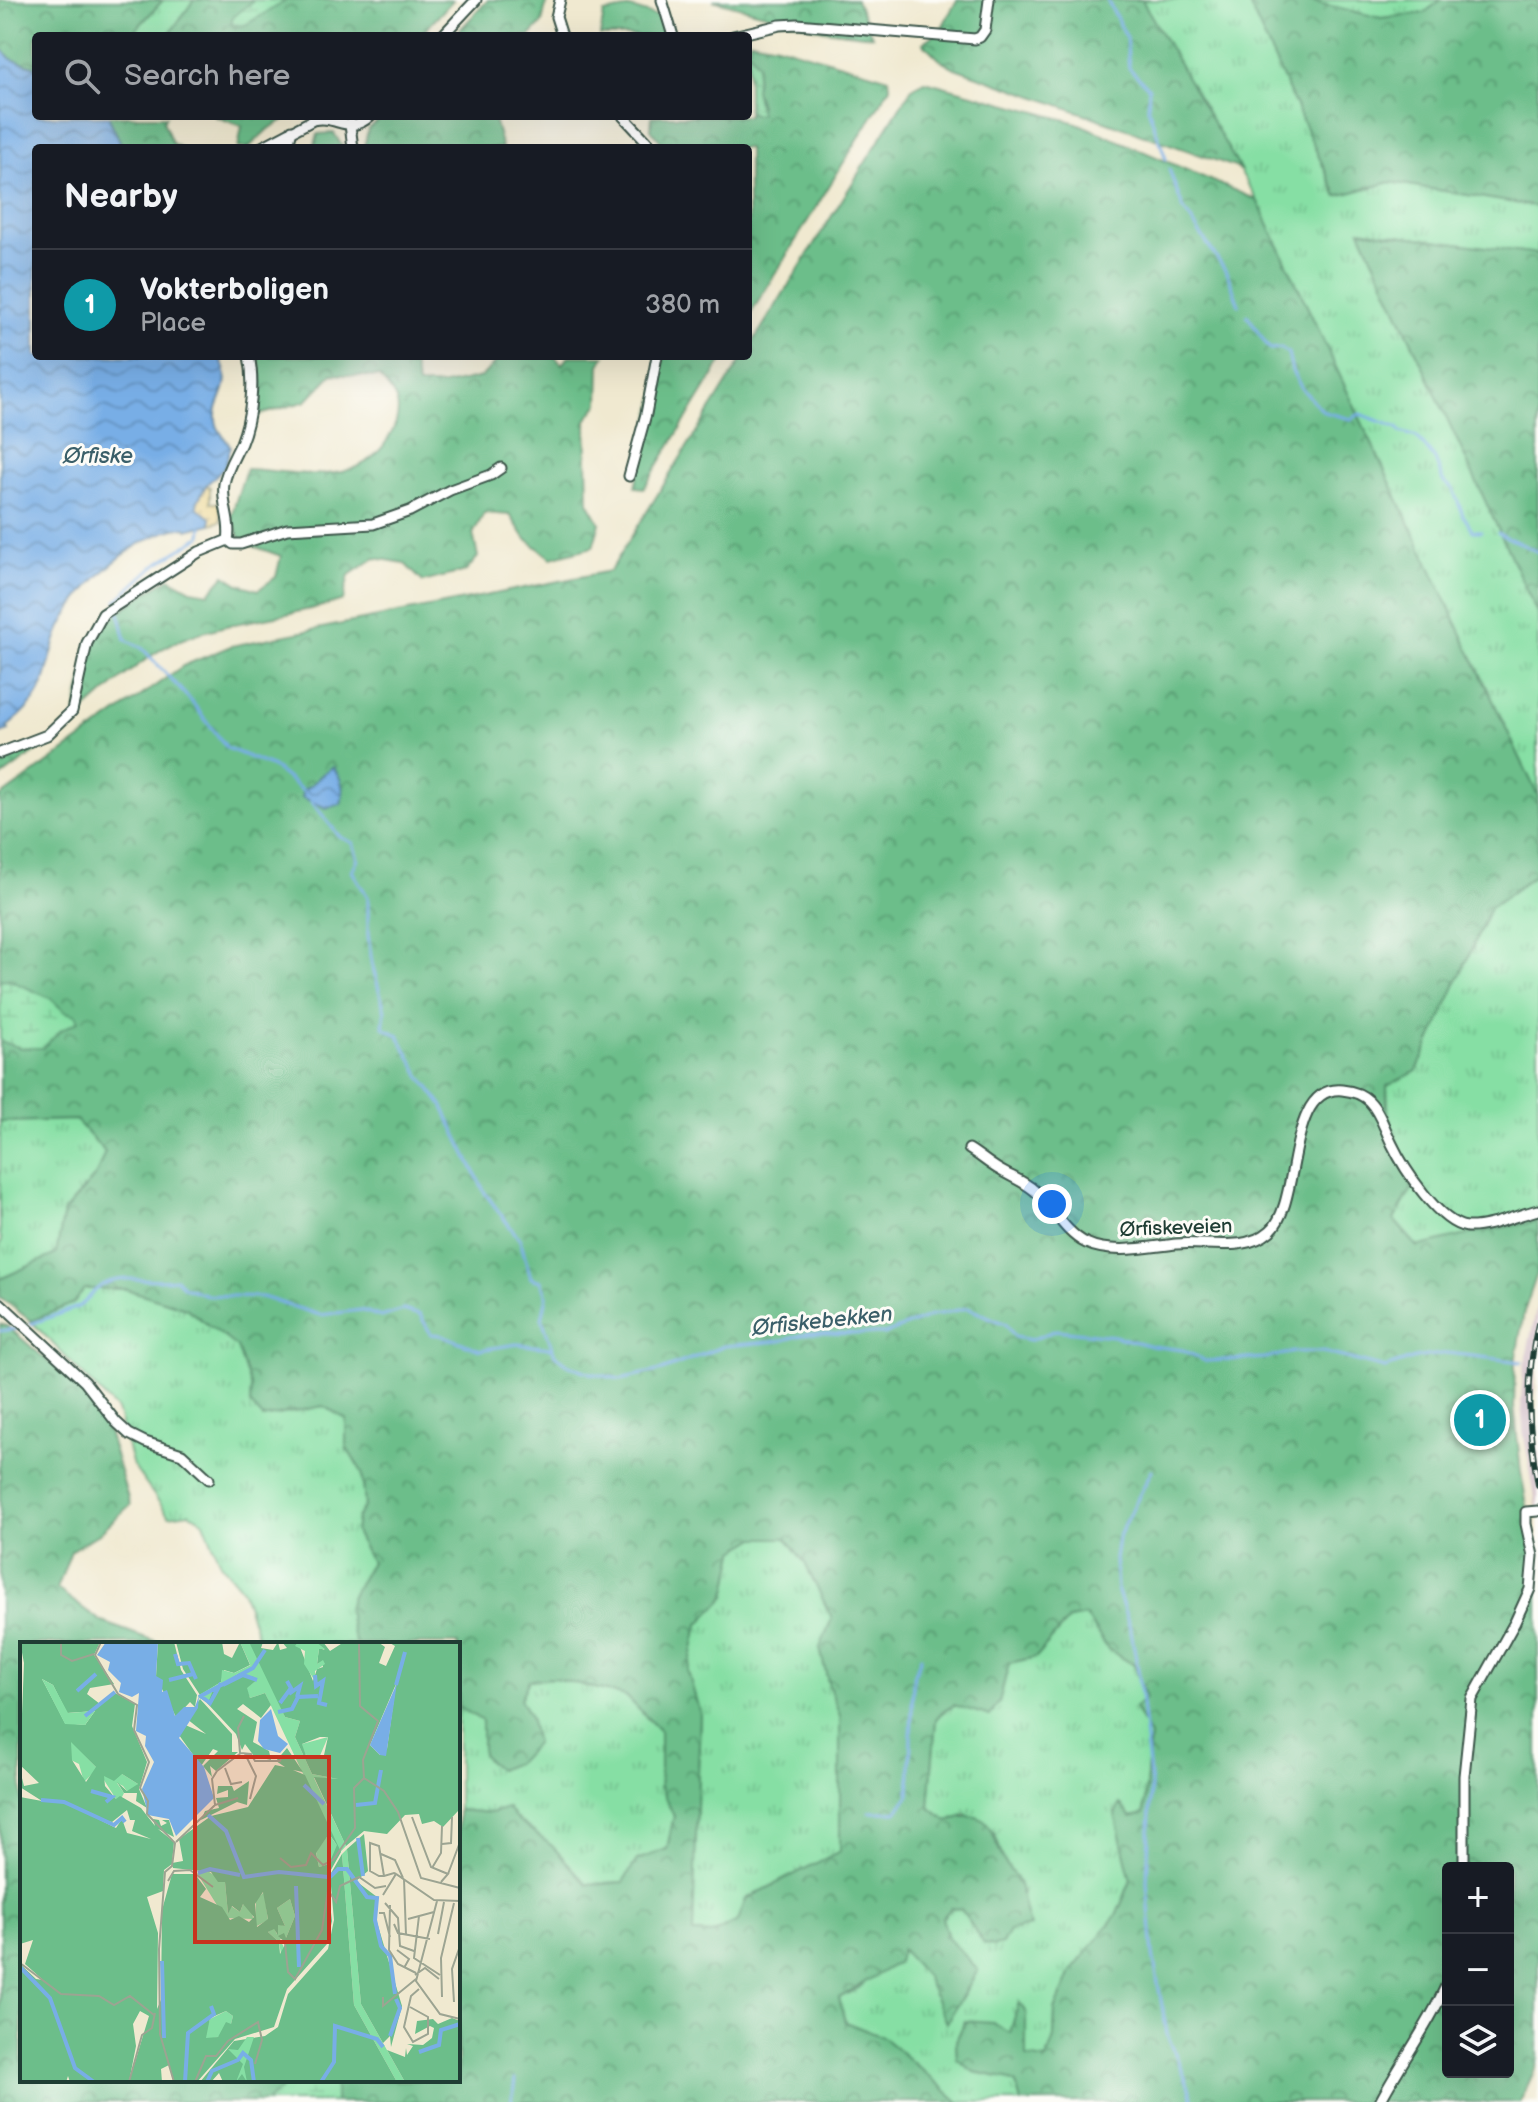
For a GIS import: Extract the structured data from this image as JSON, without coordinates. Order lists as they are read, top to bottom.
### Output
{
  "streets": {
    "street": ["Ørfiskeveien"]
  },
  "water": ["Ørfiske", "Ørfiskebekken"],
  "page": {
    "search": "Search here",
    "heading": "Nearby",
    "list": [
      {
        "mark": "1",
        "name": "Vokterboligen",
        "note": "Place",
        "value": "380 m"
      }
    ],
    "pins": "1",
    "map_buttons": ["+", "−"]
  }
}
